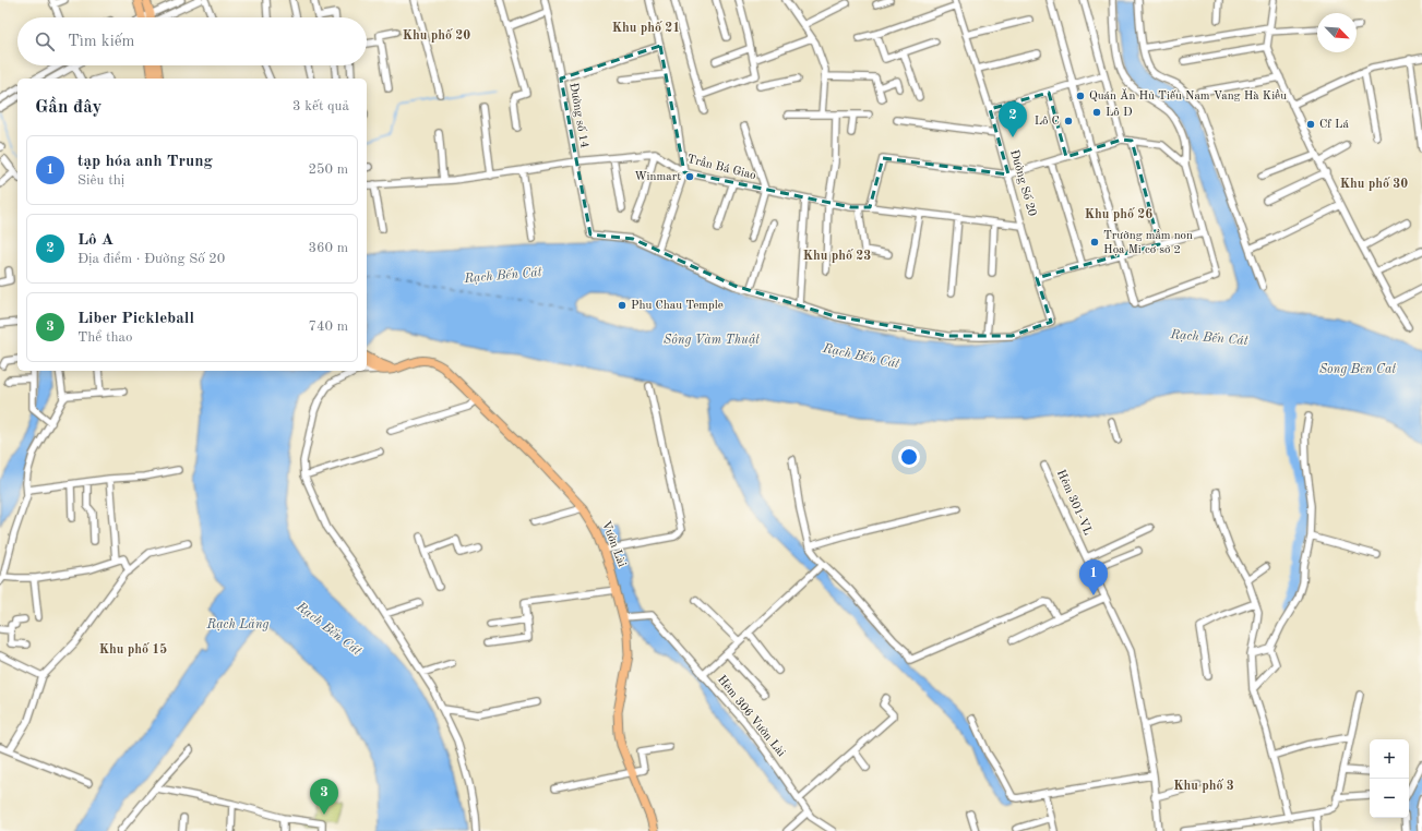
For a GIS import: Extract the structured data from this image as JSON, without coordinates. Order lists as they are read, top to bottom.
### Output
{
  "streets": {
    "main road": ["Vườn Lài"],
    "street": [
      "Đường số 14",
      "Trần Bá Giao",
      "Đường Số 20",
      "Hẻm 301-VL",
      "Hẻm 306 Vườn Lài"
    ]
  },
  "crossings": [
    ["Trần Bá Giao", "Đường Số 20"],
    ["Vườn Lài", "Hẻm 306 Vườn Lài"]
  ],
  "districts": [
    "Khu phố 21",
    "Khu phố 20",
    "Khu phố 30",
    "Khu phố 26",
    "Khu phố 23",
    "Khu phố 15",
    "Khu phố 3"
  ],
  "water": [
    "Rạch Bến Cát",
    "Sông Vàm Thuật",
    "Song Ben Cat",
    "Rạch Lăng"
  ],
  "places": [
    "Quán Ăn Hủ Tiếu Nam Vang Hà Kiều",
    "Lô D",
    "Lô C",
    "Cf Lá",
    "Winmart",
    "Trường mầm non Họa Mi cơ sở 2",
    "Phu Chau Temple"
  ],
  "north": "bottom right",
  "page": {
    "search": "Tìm kiếm",
    "heading": ["Gần đây", "3 kết quả"],
    "pins": ["2", "1", "3"],
    "list": [
      {
        "mark": "1",
        "name": "tạp hóa anh Trung",
        "note": "Siêu thị",
        "value": "250 m"
      },
      {
        "mark": "2",
        "name": "Lô A",
        "note": "Địa điểm · Đường Số 20",
        "value": "360 m"
      },
      {
        "mark": "3",
        "name": "Liber Pickleball",
        "note": "Thể thao",
        "value": "740 m"
      }
    ],
    "map_buttons": ["+", "−"]
  }
}
